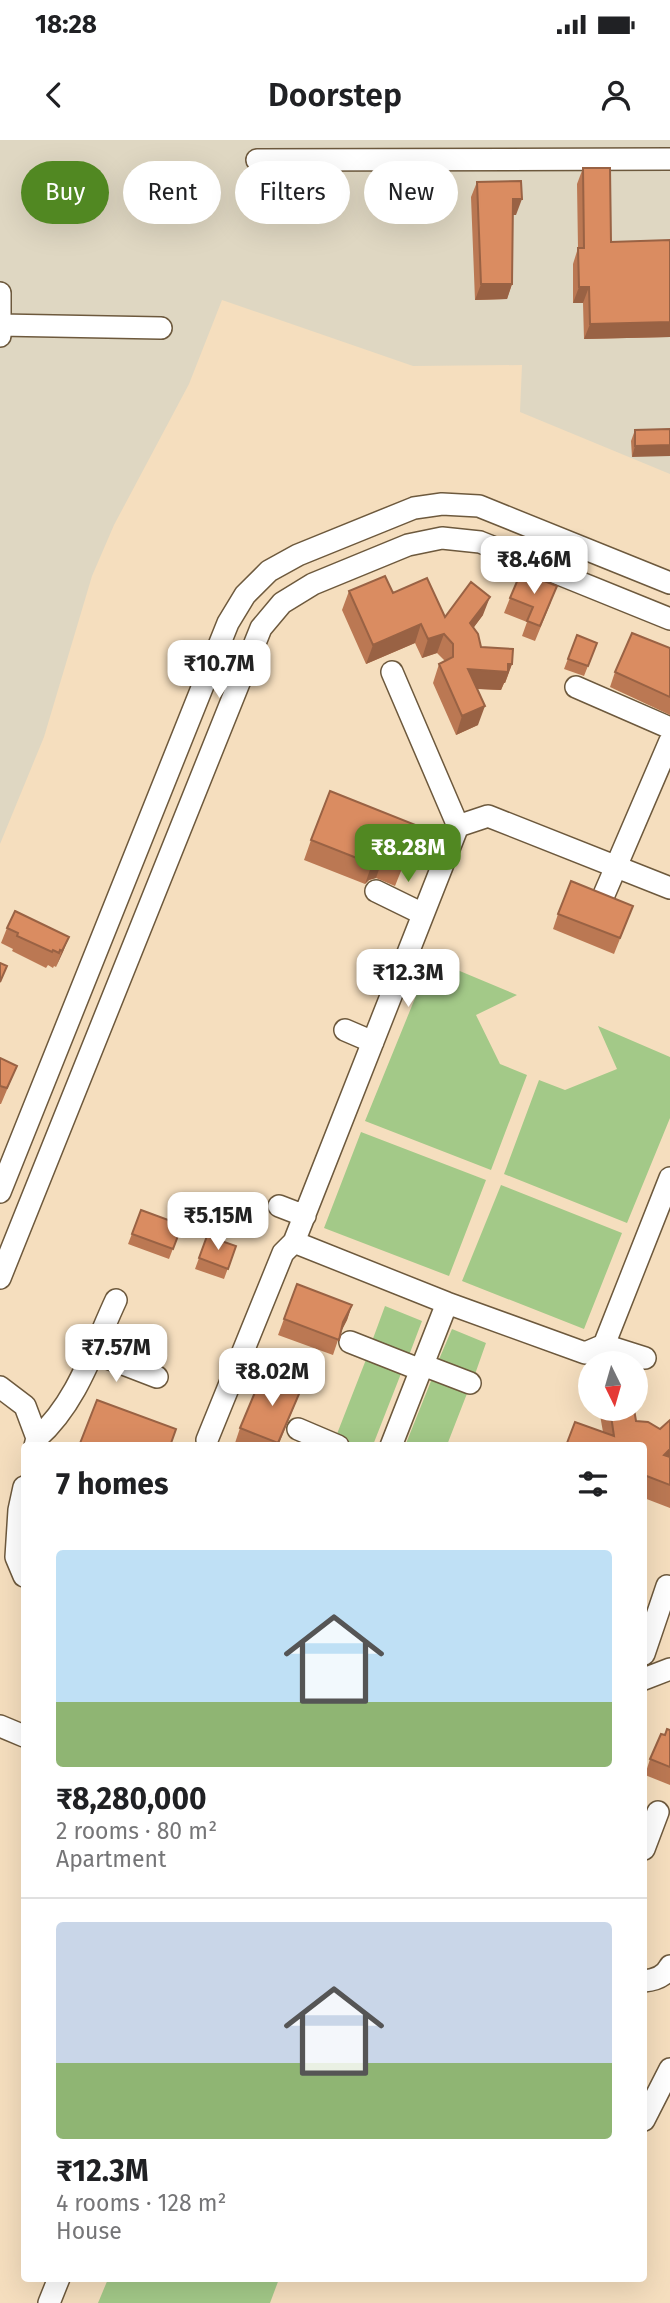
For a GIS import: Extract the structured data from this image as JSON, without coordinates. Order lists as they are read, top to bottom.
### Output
{
  "north": "bottom",
  "page": {
    "status": "18:28",
    "header": "Doorstep",
    "chip": [
      "Buy",
      "Rent",
      "Filters",
      "New"
    ],
    "price": [
      "₹8.46M",
      "₹10.7M",
      "₹8.28M",
      "₹12.3M",
      "₹5.15M",
      "₹7.57M",
      "₹8.02M"
    ],
    "heading": "7 homes",
    "list": [
      {
        "name": "₹8,280,000",
        "note": "2 rooms · 80 m² · Apartment"
      },
      {
        "name": "₹12.3M",
        "note": "4 rooms · 128 m² · House"
      }
    ]
  }
}
